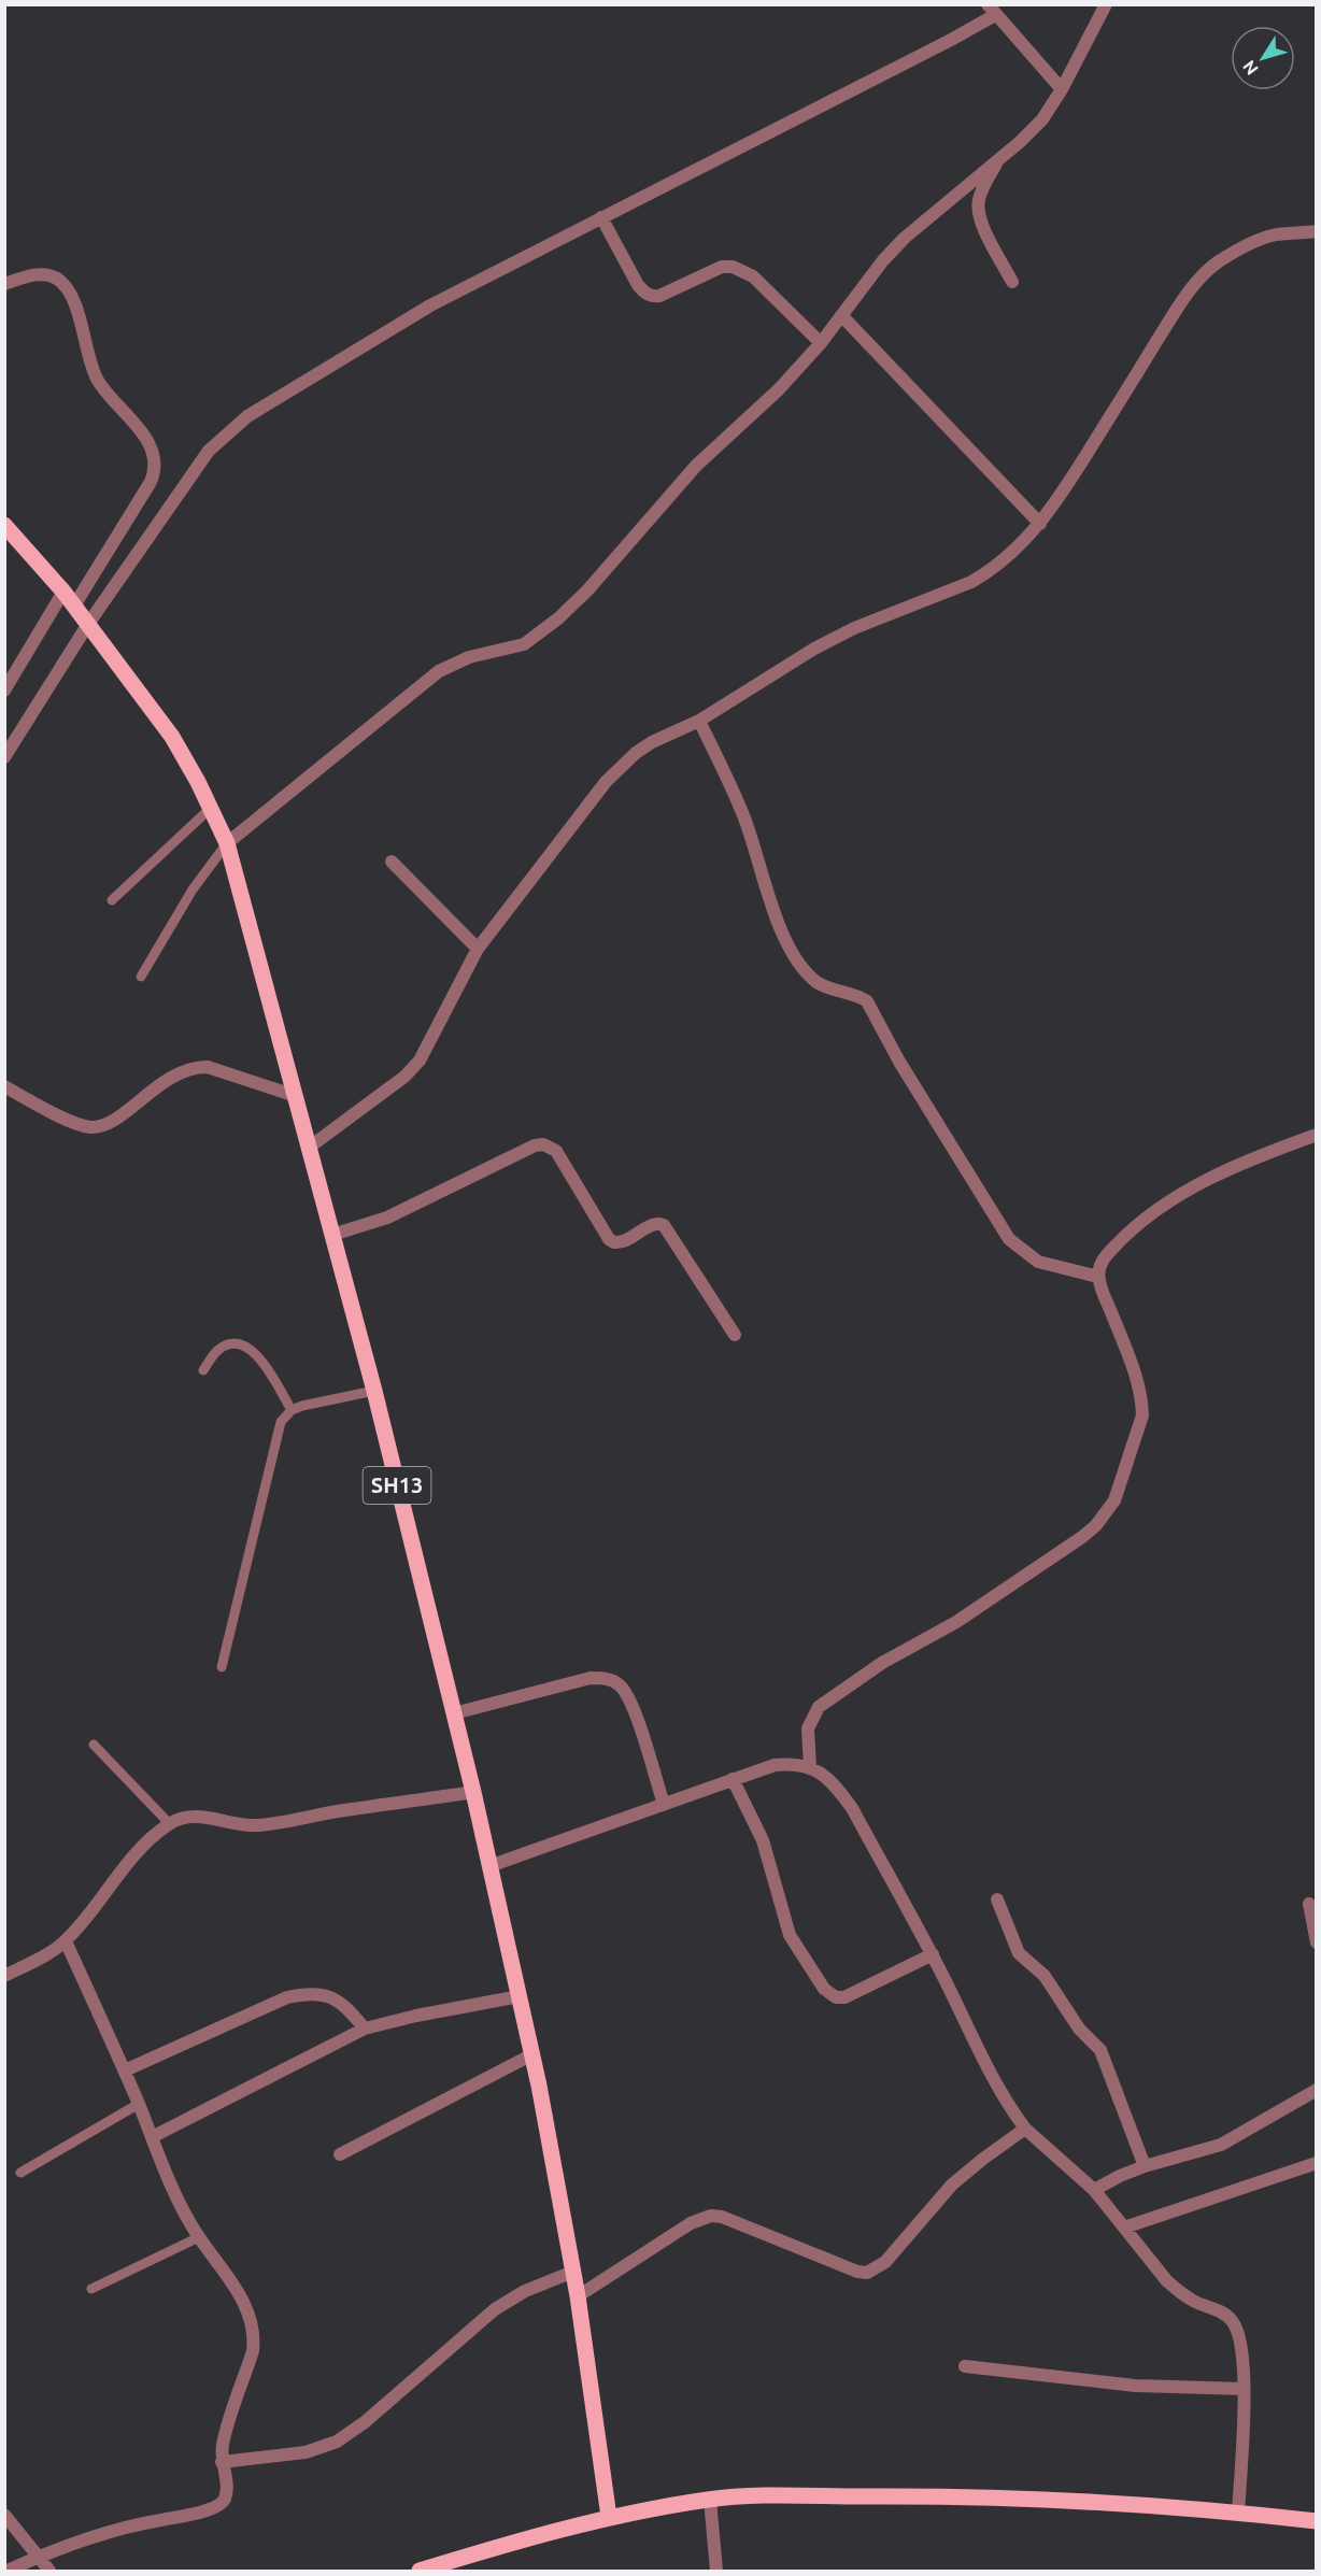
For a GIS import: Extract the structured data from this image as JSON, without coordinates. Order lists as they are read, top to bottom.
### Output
{
  "streets": {
    "main road": ["SH13"]
  },
  "north": "bottom left"
}
